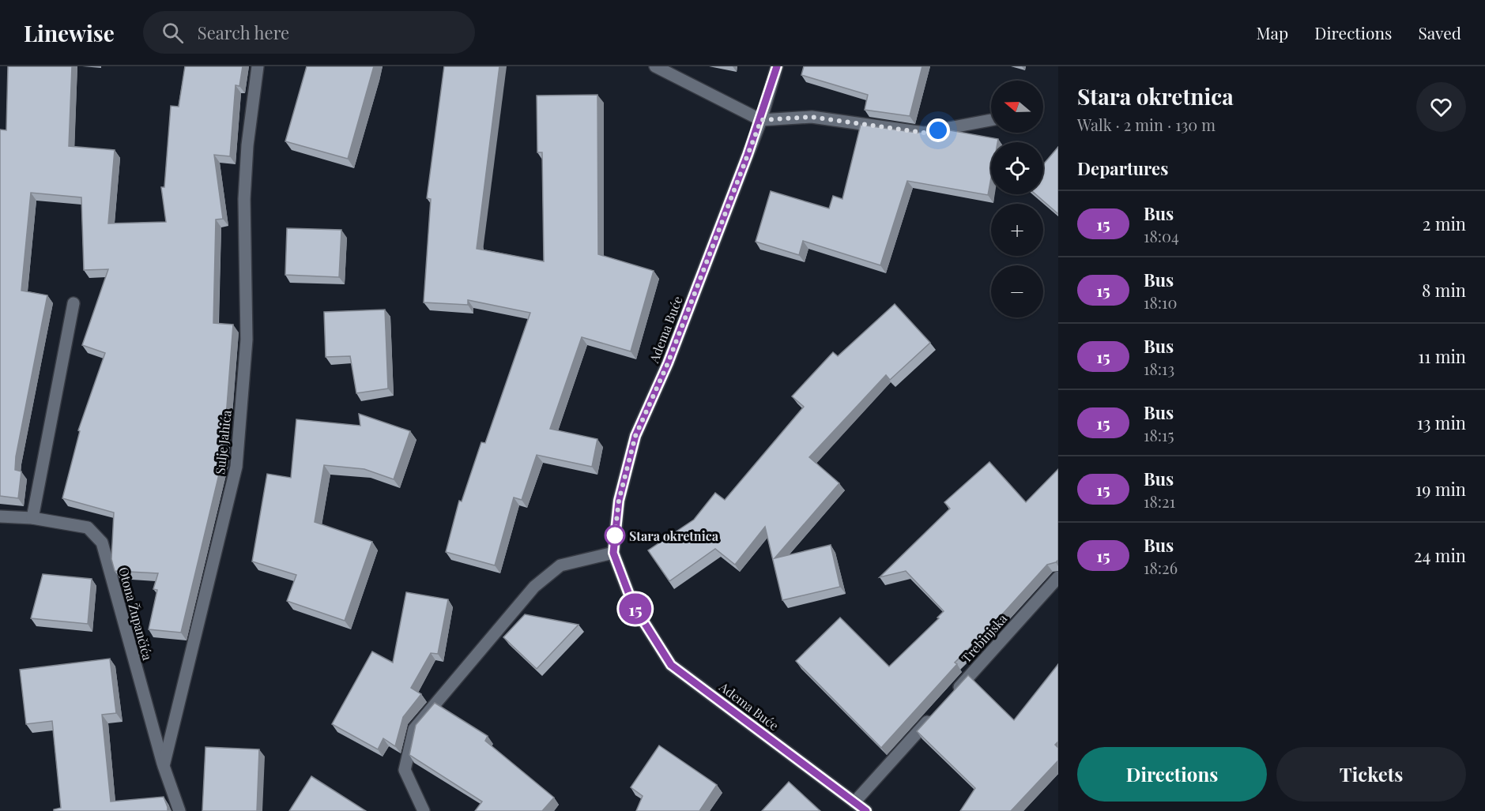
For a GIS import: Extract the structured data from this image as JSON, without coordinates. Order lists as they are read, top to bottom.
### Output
{
  "streets": {
    "street": [
      "Adema Buće",
      "Sulje Jahića",
      "Otona Župančića",
      "Trebinjska"
    ]
  },
  "crossings": [
    ["Sulje Jahića", "Otona Župančića"]
  ],
  "places": ["Stara okretnica"],
  "lines": ["bus line 15"],
  "north": "left",
  "page": {
    "header": "Linewise",
    "search": "Search here",
    "nav": ["Map", "Directions", "Saved"],
    "on_map": "15",
    "heading": [
      ["Stara okretnica", "Walk · 2 min · 130 m"],
      "Departures"
    ],
    "map_buttons": ["+", "−"],
    "list": [
      {
        "mark": "15",
        "name": "Bus",
        "note": "18:04",
        "value": "2 min"
      },
      {
        "mark": "15",
        "name": "Bus",
        "note": "18:10",
        "value": "8 min"
      },
      {
        "mark": "15",
        "name": "Bus",
        "note": "18:13",
        "value": "11 min"
      },
      {
        "mark": "15",
        "name": "Bus",
        "note": "18:15",
        "value": "13 min"
      },
      {
        "mark": "15",
        "name": "Bus",
        "note": "18:21",
        "value": "19 min"
      },
      {
        "mark": "15",
        "name": "Bus",
        "note": "18:26",
        "value": "24 min"
      }
    ],
    "buttons": ["Directions", "Tickets"]
  }
}
